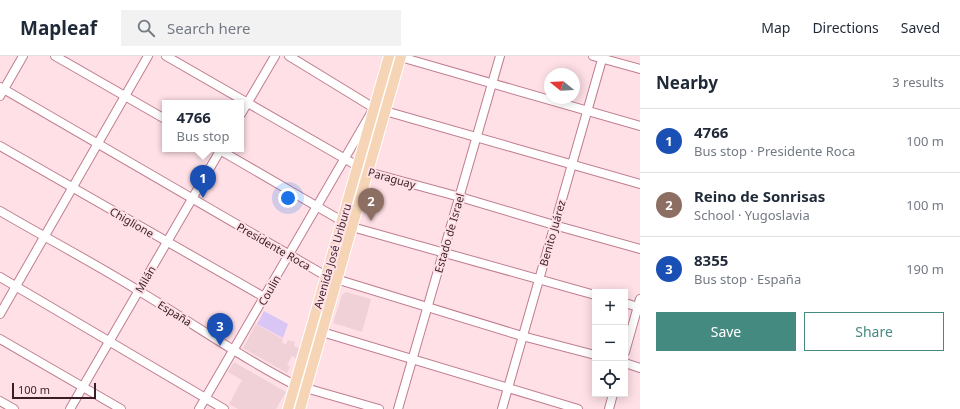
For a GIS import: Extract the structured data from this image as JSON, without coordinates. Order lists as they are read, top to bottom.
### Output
{
  "streets": {
    "main road": ["Avenida José Uriburu"],
    "street": [
      "Paraguay",
      "Chiglione",
      "Estado de Israel",
      "Benito Juárez",
      "Presidente Roca",
      "Milán",
      "Coulin",
      "España"
    ]
  },
  "crossings": [
    ["Paraguay", "Estado de Israel"],
    ["Paraguay", "Benito Juárez"],
    ["Paraguay", "Avenida José Uriburu"],
    ["Paraguay", "Coulin"],
    ["Chiglione", "Milán"],
    ["Chiglione", "Coulin"],
    ["Estado de Israel", "Presidente Roca"],
    ["Benito Juárez", "Presidente Roca"],
    ["Presidente Roca", "Avenida José Uriburu"],
    ["Presidente Roca", "Milán"],
    ["Presidente Roca", "Coulin"],
    ["Avenida José Uriburu", "Coulin"],
    ["Avenida José Uriburu", "España"],
    ["Milán", "España"],
    ["Coulin", "España"]
  ],
  "scale_bar": "100 m",
  "north": "left",
  "page": {
    "header": "Mapleaf",
    "search": "Search here",
    "nav": ["Map", "Directions", "Saved"],
    "heading": ["Nearby", "3 results"],
    "popup": ["4766", "Bus stop"],
    "list": [
      {
        "mark": "1",
        "name": "4766",
        "note": "Bus stop · Presidente Roca",
        "value": "100 m"
      },
      {
        "mark": "2",
        "name": "Reino de Sonrisas",
        "note": "School · Yugoslavia",
        "value": "100 m"
      },
      {
        "mark": "3",
        "name": "8355",
        "note": "Bus stop · España",
        "value": "190 m"
      }
    ],
    "pins": ["1", "2", "3"],
    "map_buttons": ["+", "−"],
    "buttons": ["Save", "Share"],
    "scale": "100 m"
  }
}
